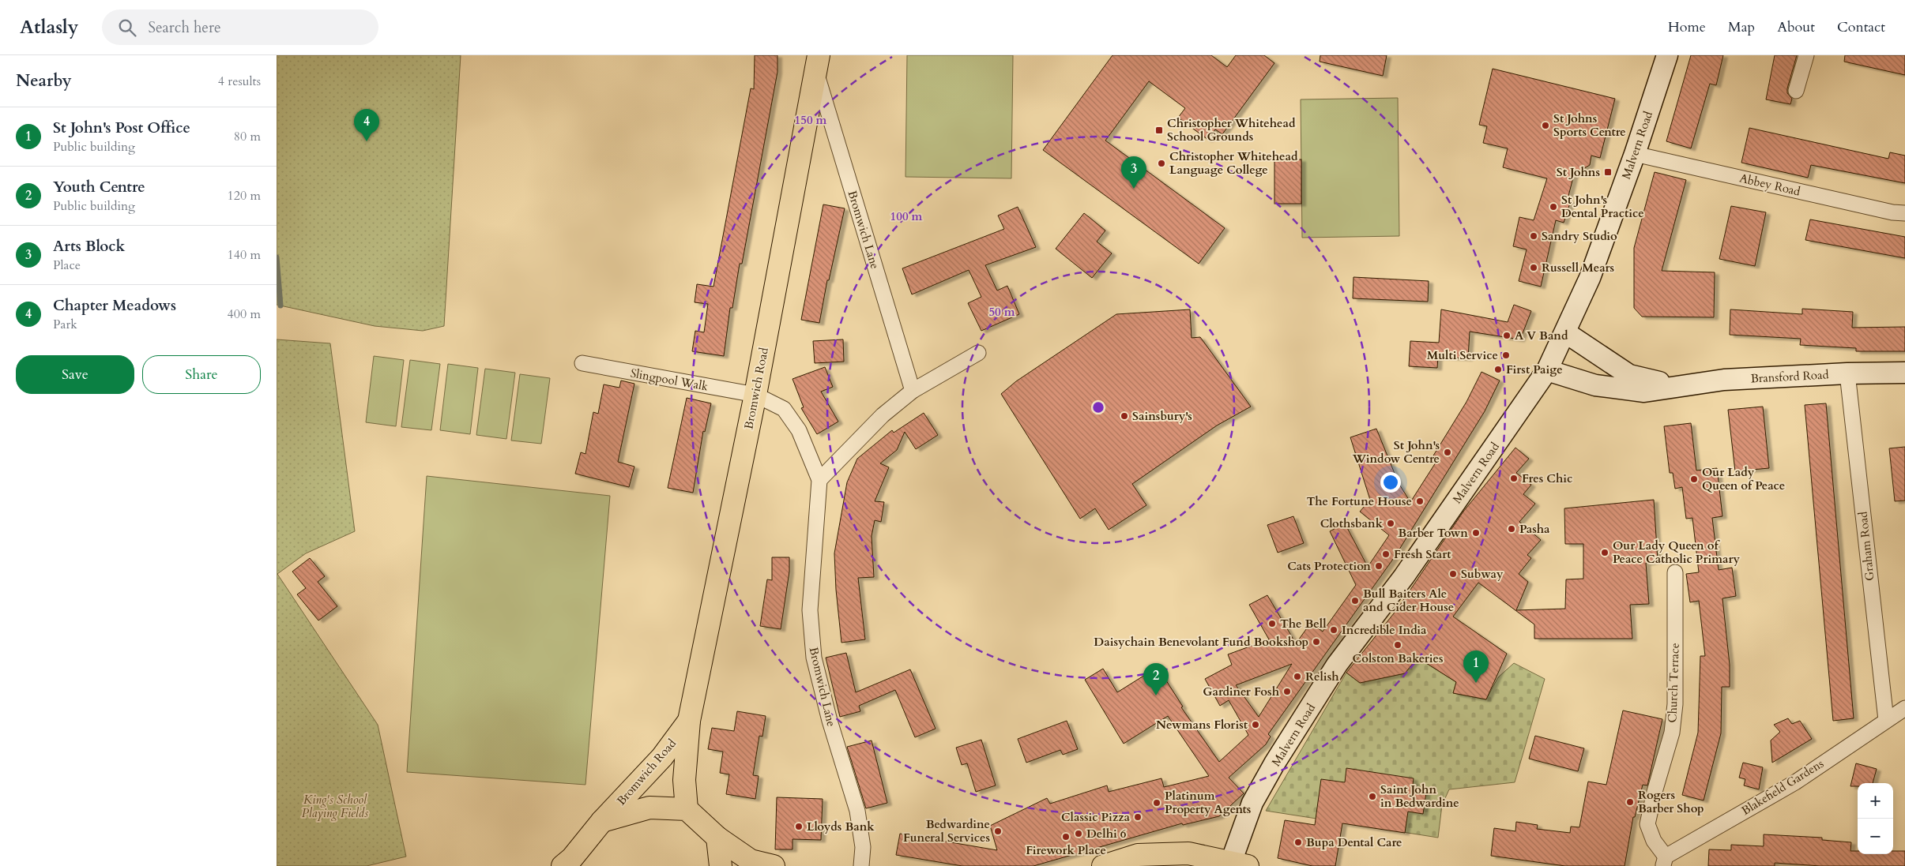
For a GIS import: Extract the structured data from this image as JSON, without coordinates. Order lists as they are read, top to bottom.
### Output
{
  "streets": {
    "main road": ["Malvern Road", "Bransford Road", "Bromwich Road"],
    "street": [
      "Abbey Road",
      "Bromwich Lane",
      "Slingpool Walk",
      "Graham Road",
      "Church Terrace",
      "Blakefield Gardens"
    ]
  },
  "crossings": [
    ["Malvern Road", "Abbey Road"],
    ["Malvern Road", "Bransford Road"],
    ["Bromwich Lane", "Slingpool Walk"],
    ["Bromwich Lane", "Bromwich Road"],
    ["Bransford Road", "Graham Road"],
    ["Slingpool Walk", "Bromwich Road"],
    ["Graham Road", "Blakefield Gardens"],
    ["Church Terrace", "Blakefield Gardens"]
  ],
  "parks": ["King's School Playing Fields"],
  "places": {
    "other": [
      "St Johns Sports Centre",
      "Christopher Whitehead Language College",
      "St John's Dental Practice",
      "Sandry Studio",
      "Russell Mears",
      "A V Band",
      "Multi Service",
      "First Paige",
      "Sainsbury's",
      "St John's Window Centre",
      "Fres Chic",
      "Our Lady Queen of Peace",
      "The Fortune House",
      "Clothsbank",
      "Pasha",
      "Barber Town",
      "Our Lady Queen of Peace Catholic Primary",
      "Fresh Start",
      "Cats Protection",
      "Subway",
      "Bull Baiters Ale and Cider House",
      "The Bell",
      "Incredible India",
      "Daisychain Benevolant Fund Bookshop",
      "Colston Bakeries",
      "Relish",
      "Gardiner Fosh",
      "Newmans Florist",
      "Saint John in Bedwardine",
      "Rogers Barber Shop",
      "Platinum Property Agents",
      "Classic Pizza",
      "Lloyds Bank",
      "Bedwardine Funeral Services",
      "Delhi 6",
      "Firework Place",
      "Bupa Dental Care"
    ],
    "transit": ["Christopher Whitehead School Grounds", "St Johns"]
  },
  "page": {
    "header": "Atlasly",
    "search": "Search here",
    "nav": [
      "Home",
      "Map",
      "About",
      "Contact"
    ],
    "heading": ["Nearby", "4 results"],
    "list": [
      {
        "mark": "1",
        "name": "St John's Post Office",
        "note": "Public building",
        "value": "80 m"
      },
      {
        "mark": "2",
        "name": "Youth Centre",
        "note": "Public building",
        "value": "120 m"
      },
      {
        "mark": "3",
        "name": "Arts Block",
        "note": "Place",
        "value": "140 m"
      },
      {
        "mark": "4",
        "name": "Chapter Meadows",
        "note": "Park",
        "value": "400 m"
      }
    ],
    "pins": [
      "4",
      "3",
      "1",
      "2"
    ],
    "buttons": ["Save", "Share"],
    "map_buttons": ["+", "−"]
  },
  "rings": ["150 m", "100 m", "50 m"]
}
